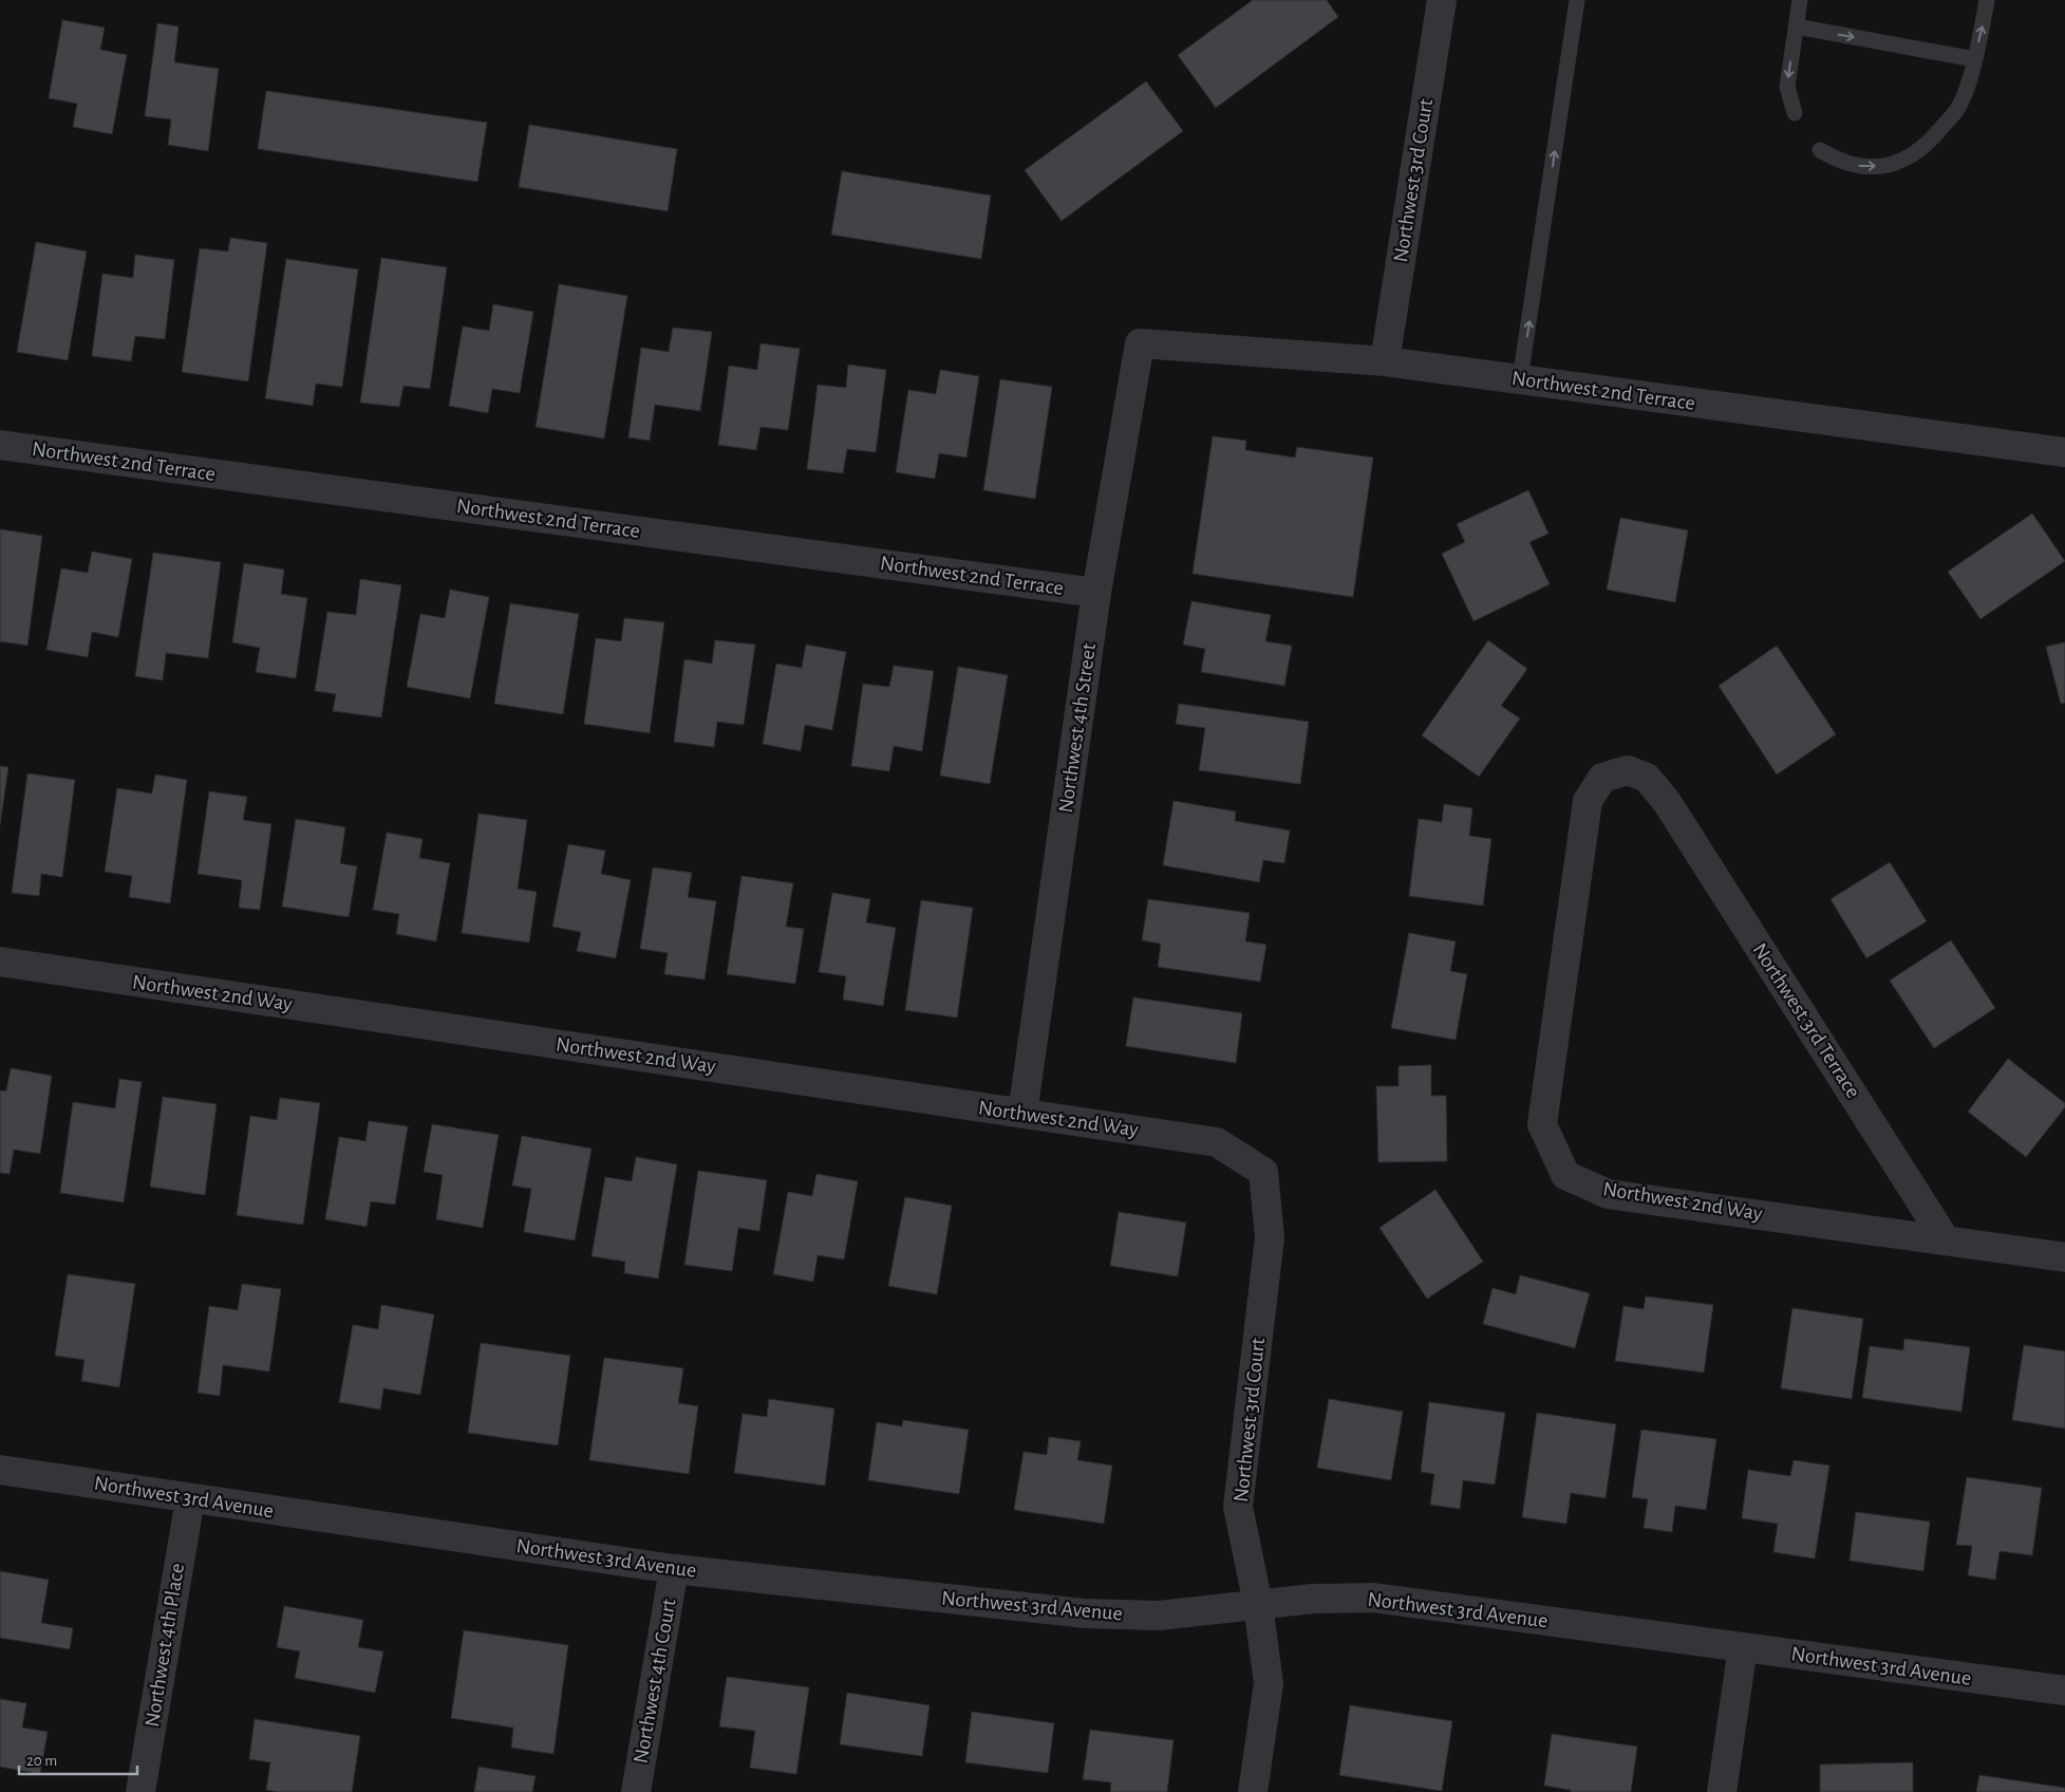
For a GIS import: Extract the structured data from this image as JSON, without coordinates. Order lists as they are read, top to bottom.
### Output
{
  "streets": {
    "street": [
      "Northwest 3rd Court",
      "Northwest 2nd Terrace",
      "Northwest 4th Street",
      "Northwest 2nd Way",
      "Northwest 3rd Terrace",
      "Northwest 3rd Avenue",
      "Northwest 4th Place",
      "Northwest 4th Court"
    ]
  },
  "crossings": [
    ["Northwest 3rd Court", "Northwest 2nd Terrace"],
    ["Northwest 3rd Court", "Northwest 2nd Way"],
    ["Northwest 3rd Court", "Northwest 3rd Avenue"],
    ["Northwest 2nd Terrace", "Northwest 4th Street"],
    ["Northwest 4th Street", "Northwest 2nd Way"],
    ["Northwest 2nd Way", "Northwest 3rd Terrace"],
    ["Northwest 3rd Avenue", "Northwest 4th Place"],
    ["Northwest 3rd Avenue", "Northwest 4th Court"]
  ],
  "scale_bar": "20 m"
}
